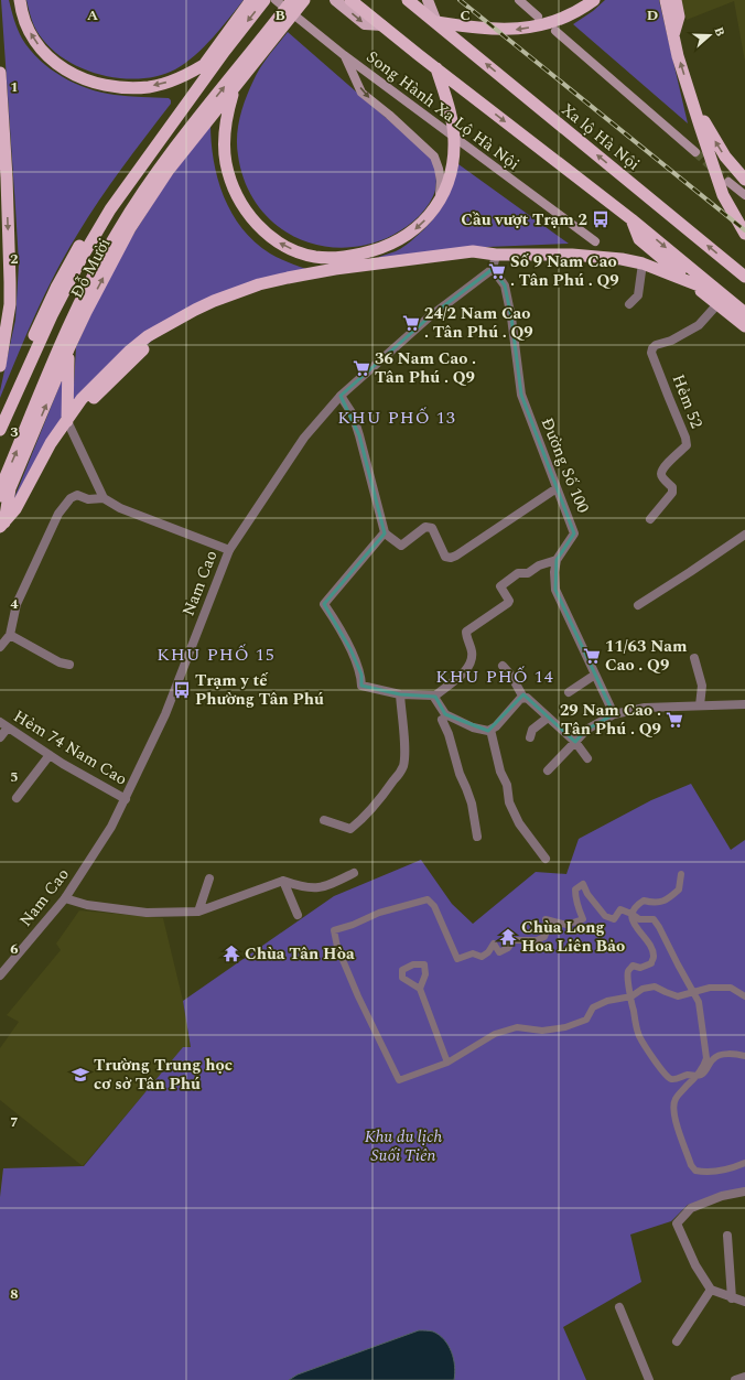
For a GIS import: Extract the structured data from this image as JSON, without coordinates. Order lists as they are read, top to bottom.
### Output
{
  "streets": {
    "highway": ["Xa lộ Hà Nội", "Đỗ Mười"],
    "main road": ["Song Hành Xa Lộ Hà Nội"],
    "street": [
      "Hẻm 52",
      "Đường Số 100",
      "Nam Cao",
      "Hẻm 74 Nam Cao"
    ]
  },
  "crossings": [
    ["Đường Số 100", "Nam Cao"],
    ["Nam Cao", "Hẻm 74 Nam Cao"]
  ],
  "districts": ["KHU PHỐ 13", "KHU PHỐ 15", "KHU PHỐ 14"],
  "parks": ["Khu du lịch Suối Tiên"],
  "places": {
    "bus stop": ["Cầu vượt Trạm 2", "Trạm y tế Phường Tân Phú"],
    "supermarket": [
      "Số 9 Nam Cao . Tân Phú . Q9",
      "24/2 Nam Cao . Tân Phú . Q9",
      "36 Nam Cao . Tân Phú . Q9",
      "11/63 Nam Cao . Q9",
      "29 Nam Cao . Tân Phú . Q9"
    ],
    "temple": ["Chùa Long Hoa Liên Bảo", "Chùa Tân Hòa"],
    "school or university": ["Trường Trung học cơ sở Tân Phú"]
  },
  "north": "right",
  "grid": {
    "columns": [
      "A",
      "B",
      "C",
      "D"
    ],
    "rows": [
      "1",
      "2",
      "3",
      "4",
      "5",
      "6",
      "7",
      "8"
    ]
  }
}
